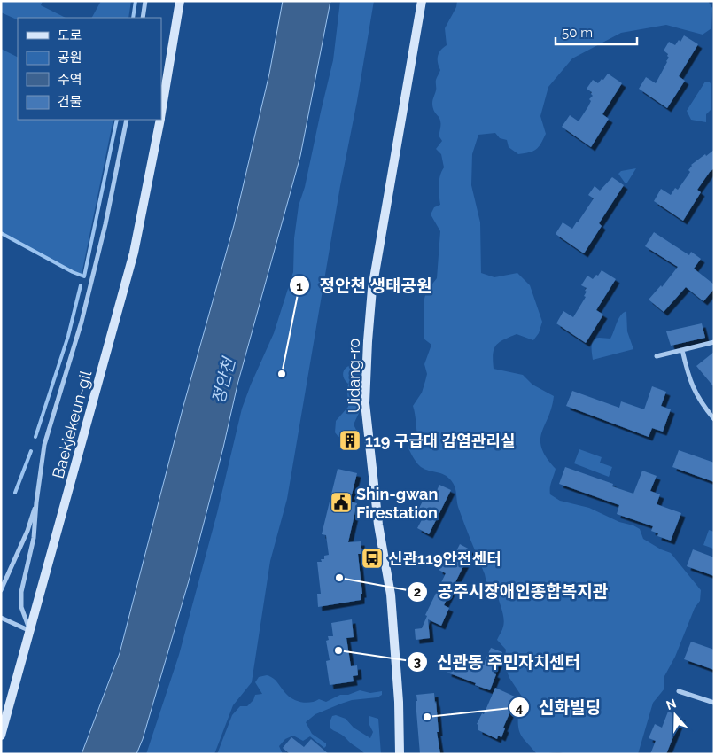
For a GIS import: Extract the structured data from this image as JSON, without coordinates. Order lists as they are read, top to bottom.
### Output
{
  "streets": {
    "main road": ["Uidang-ro", "Baekjekeun-gil"]
  },
  "water": ["정안천"],
  "places": {
    "other": [
      "정안천 생태공원",
      "공주시장애인종합복지관",
      "신관동 주민자치센터",
      "신화빌딩"
    ],
    "building": ["119 구급대 감염관리실"],
    "public building": ["Shin-gwan Firestation"],
    "bus stop": ["신관119안전센터"]
  },
  "legend": [
    "도로",
    "공원",
    "수역",
    "건물"
  ],
  "scale_bar": "50 m",
  "north": "top"
}
